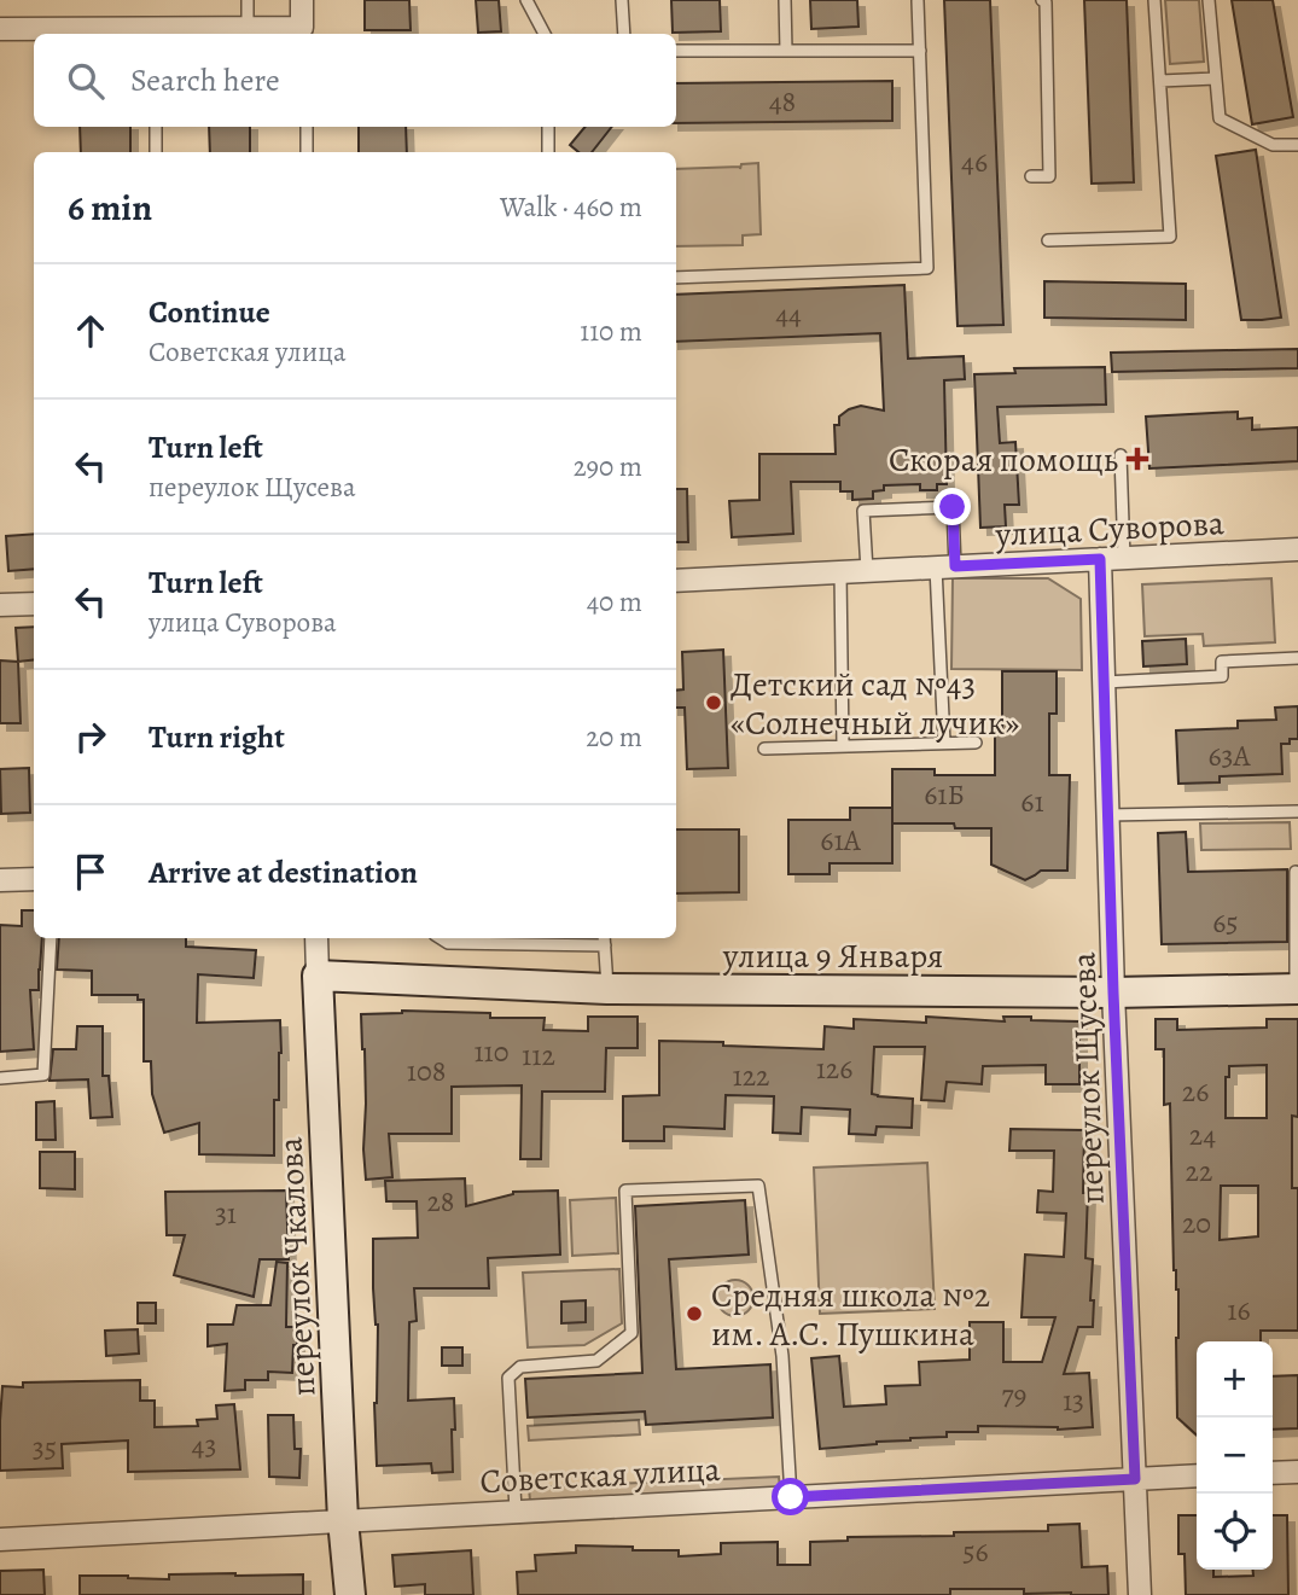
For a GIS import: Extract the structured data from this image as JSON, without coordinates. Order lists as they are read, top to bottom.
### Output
{
  "streets": {
    "street": [
      "улица Суворова",
      "улица 9 Января",
      "переулок Щусева",
      "переулок Чкалова",
      "Советская улица"
    ]
  },
  "crossings": [
    ["улица Суворова", "переулок Щусева"],
    ["улица 9 Января", "переулок Щусева"],
    ["улица 9 Января", "переулок Чкалова"],
    ["переулок Щусева", "Советская улица"],
    ["переулок Чкалова", "Советская улица"]
  ],
  "places": {
    "health": ["Скорая помощь"],
    "other": ["Детский сад №43 «Солнечный лучик»", "Средняя школа №2 им. А.С. Пушкина"]
  },
  "house_numbers": [
    "48",
    "46",
    "44",
    "63А",
    "61Б",
    "61",
    "61А",
    "65",
    "110",
    "112",
    "126",
    "108",
    "122",
    "26",
    "24",
    "22",
    "28",
    "31",
    "20",
    "16",
    "79",
    "13",
    "43",
    "35",
    "56"
  ],
  "page": {
    "search": "Search here",
    "heading": ["6 min", "Walk · 460 m"],
    "list": [
      ["Continue", "Советская улица", "110 m"],
      ["Turn left", "переулок Щусева", "290 m"],
      ["Turn left", "улица Суворова", "40 m"],
      ["Turn right", "20 m"],
      "Arrive at destination"
    ],
    "map_buttons": ["+", "−"]
  }
}
